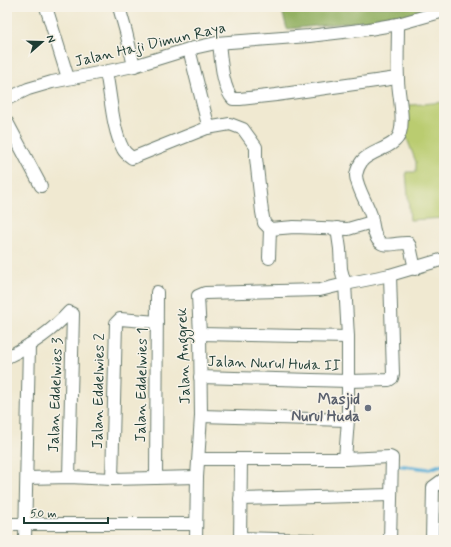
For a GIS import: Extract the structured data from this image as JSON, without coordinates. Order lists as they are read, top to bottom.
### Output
{
  "streets": {
    "street": [
      "Jalan Haji Dimun Raya",
      "Jalan Anggrek",
      "Jalan Nurul Huda II",
      "Jalan Eddelwies 1",
      "Jalan Eddelwies 2",
      "Jalan Eddelwies 3"
    ]
  },
  "crossings": [
    ["Jalan Anggrek", "Jalan Nurul Huda II"],
    ["Jalan Eddelwies 1", "Jalan Eddelwies 2"]
  ],
  "places": ["Masjid Nurul Huda"],
  "scale_bar": "50 m",
  "north": "right"
}
